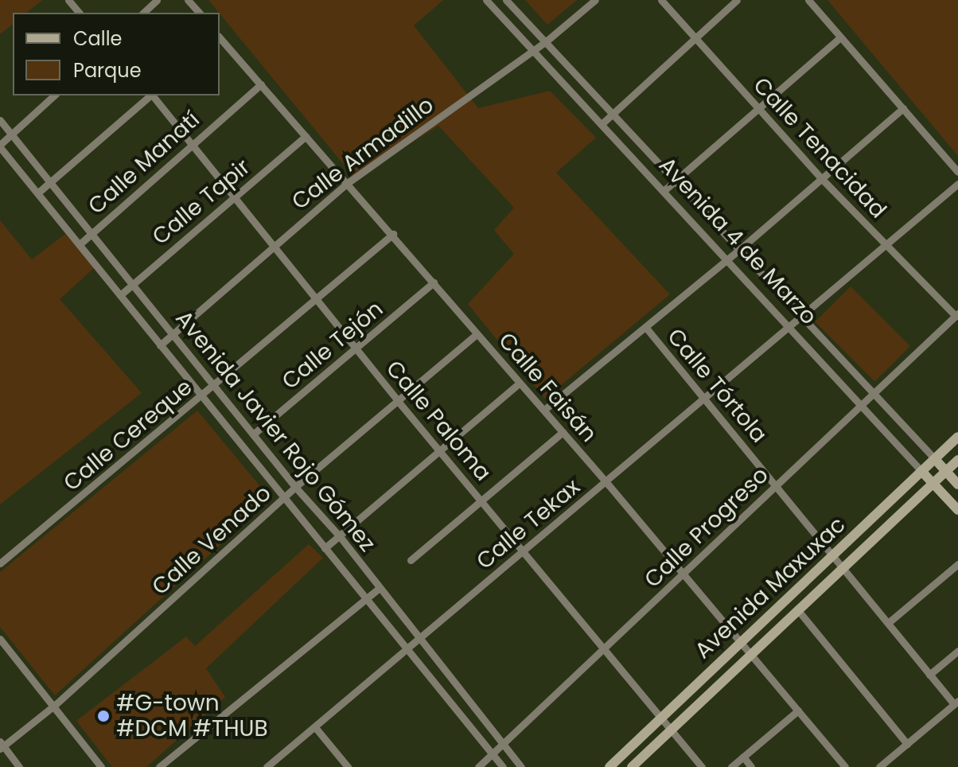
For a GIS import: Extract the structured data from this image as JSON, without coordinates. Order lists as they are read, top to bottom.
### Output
{
  "streets": {
    "main road": ["Avenida 4 de Marzo", "Avenida Maxuxac"],
    "street": [
      "Calle Tenacidad",
      "Calle Armadillo",
      "Calle Manatí",
      "Calle Tapir",
      "Calle Tejón",
      "Calle Tórtola",
      "Calle Faisán",
      "Calle Paloma",
      "Avenida Javier Rojo Gómez",
      "Calle Cereque",
      "Calle Tekax",
      "Calle Progreso",
      "Calle Venado"
    ]
  },
  "crossings": [
    ["Calle Tenacidad", "Calle Tekax"],
    ["Calle Tenacidad", "Calle Progreso"],
    ["Calle Armadillo", "Avenida 4 de Marzo"],
    ["Calle Armadillo", "Calle Faisán"],
    ["Calle Armadillo", "Calle Paloma"],
    ["Calle Armadillo", "Avenida Javier Rojo Gómez"],
    ["Calle Manatí", "Calle Faisán"],
    ["Calle Manatí", "Calle Paloma"],
    ["Calle Manatí", "Avenida Javier Rojo Gómez"],
    ["Calle Tapir", "Calle Faisán"],
    ["Calle Tapir", "Calle Paloma"],
    ["Calle Tapir", "Avenida Javier Rojo Gómez"],
    ["Avenida 4 de Marzo", "Calle Tekax"],
    ["Avenida 4 de Marzo", "Calle Progreso"],
    ["Avenida 4 de Marzo", "Avenida Maxuxac"],
    ["Calle Tejón", "Calle Faisán"],
    ["Calle Tejón", "Calle Paloma"],
    ["Calle Tejón", "Avenida Javier Rojo Gómez"],
    ["Calle Tórtola", "Calle Tekax"],
    ["Calle Tórtola", "Calle Progreso"],
    ["Calle Tórtola", "Avenida Maxuxac"],
    ["Calle Faisán", "Calle Cereque"],
    ["Calle Faisán", "Calle Tekax"],
    ["Calle Faisán", "Calle Progreso"],
    ["Calle Faisán", "Calle Venado"],
    ["Calle Faisán", "Avenida Maxuxac"],
    ["Calle Paloma", "Calle Cereque"],
    ["Calle Paloma", "Calle Tekax"],
    ["Calle Paloma", "Calle Progreso"],
    ["Calle Paloma", "Calle Venado"],
    ["Calle Paloma", "Avenida Maxuxac"],
    ["Avenida Javier Rojo Gómez", "Calle Cereque"],
    ["Avenida Javier Rojo Gómez", "Calle Tekax"],
    ["Avenida Javier Rojo Gómez", "Calle Progreso"],
    ["Avenida Javier Rojo Gómez", "Calle Venado"]
  ],
  "places": ["#G-town #DCM #THUB"],
  "legend": ["Calle", "Parque"]
}
